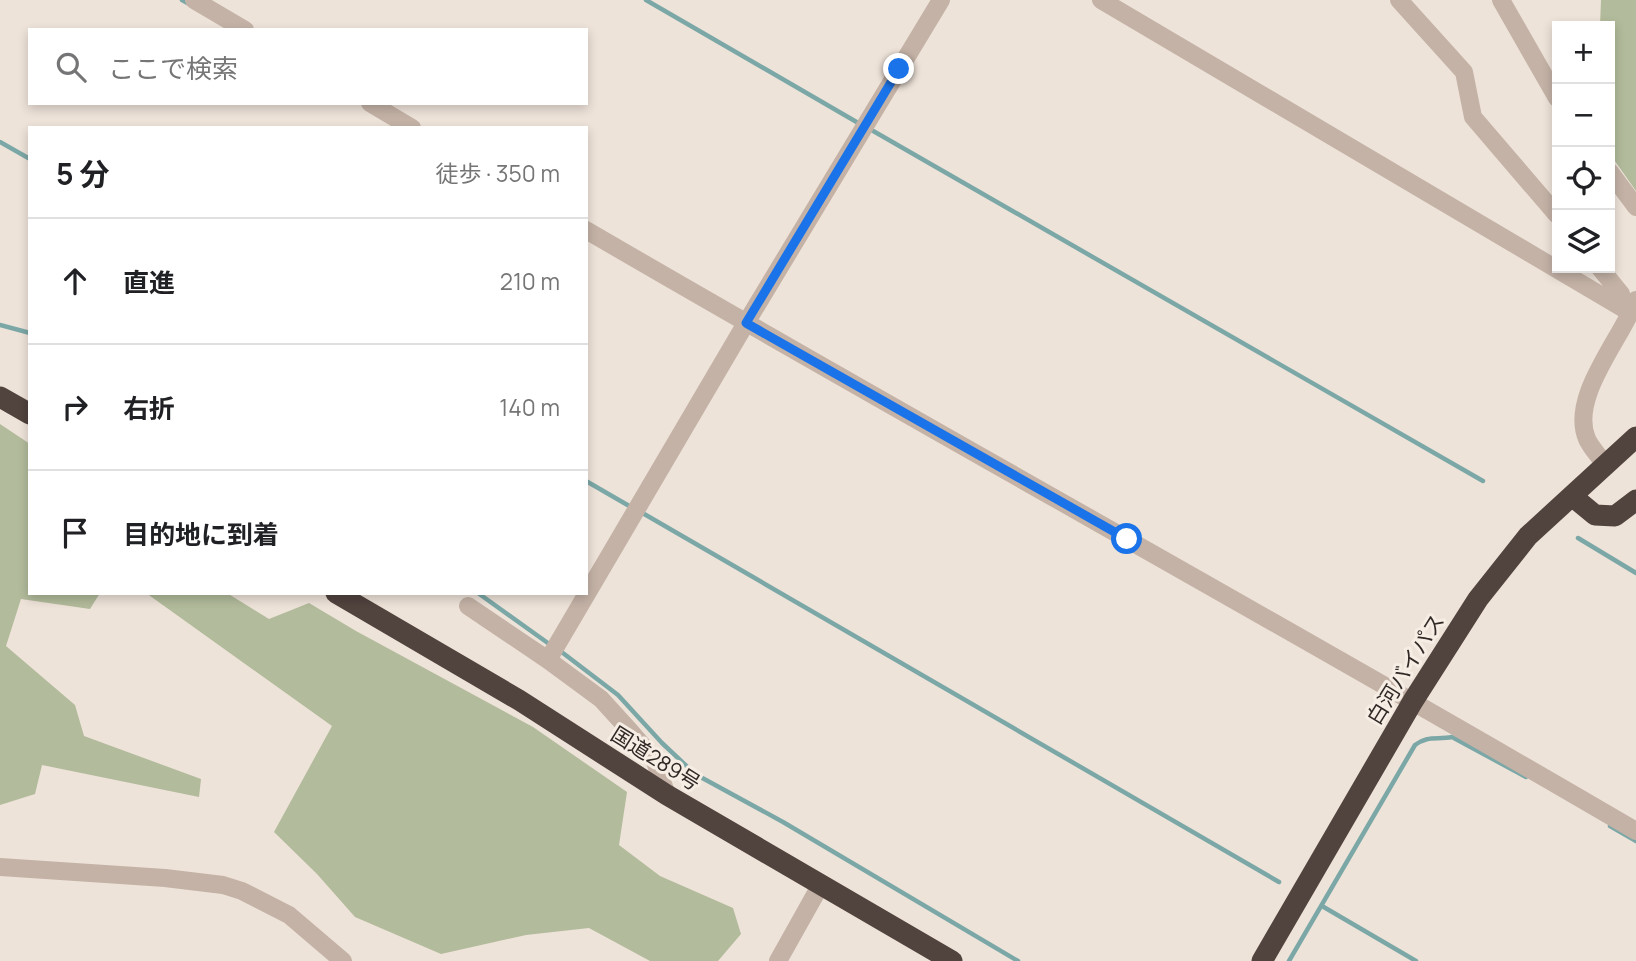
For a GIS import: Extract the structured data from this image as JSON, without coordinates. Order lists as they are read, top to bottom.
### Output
{
  "streets": {
    "highway": ["白河バイパス", "国道289号"]
  },
  "page": {
    "map_buttons": ["+", "−"],
    "search": "ここで検索",
    "heading": ["5 分", "徒歩 · 350 m"],
    "list": [
      ["直進", "210 m"],
      ["右折", "140 m"],
      "目的地に到着"
    ]
  }
}
